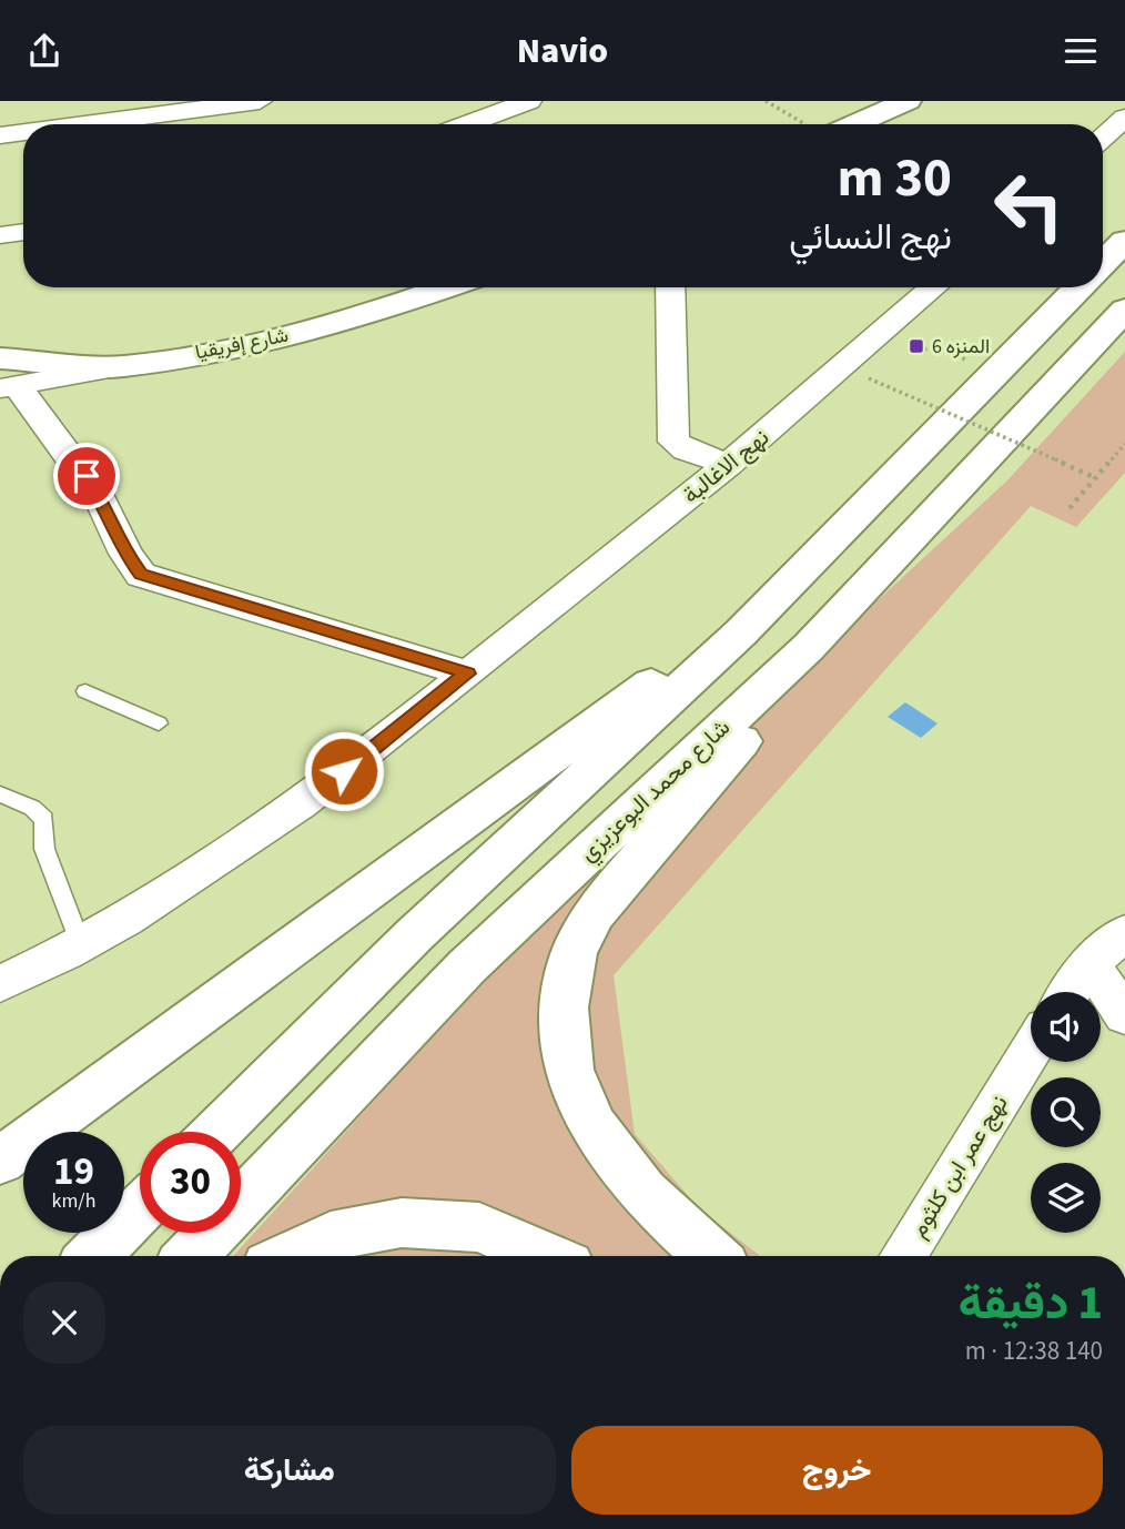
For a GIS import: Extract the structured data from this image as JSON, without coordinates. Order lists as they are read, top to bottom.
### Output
{
  "streets": {
    "main road": ["شارع إفريقيا", "شارع محمد البوعزيزي"],
    "street": ["نهج الاغالبة", "نهج عمر ابن كلثوم"]
  },
  "places": {
    "transit": ["المنزه 6"]
  },
  "page": {
    "header": "Navio",
    "turn": ["30 m", "نهج النسائي"],
    "speed": "19 km/h",
    "limit": "30",
    "heading": ["1 دقيقة", "140 m · 12:38"],
    "buttons": ["خروج", "مشاركة"]
  }
}
